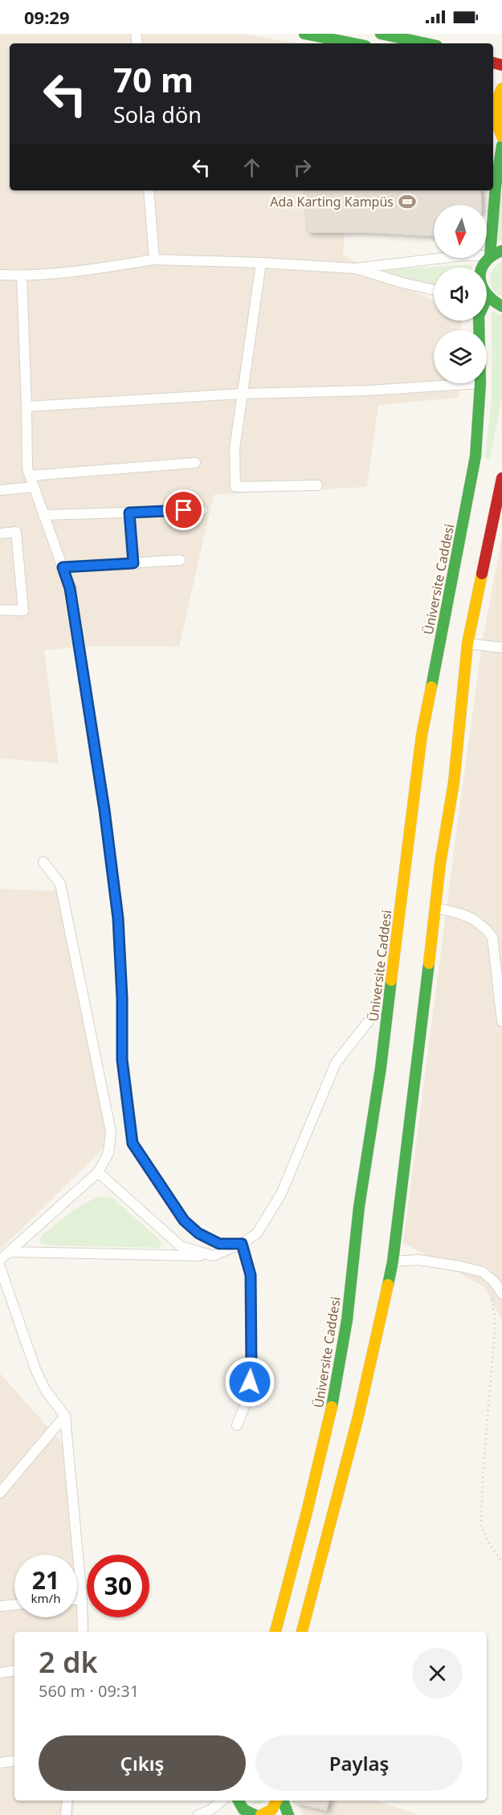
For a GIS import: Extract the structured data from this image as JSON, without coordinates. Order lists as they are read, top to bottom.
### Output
{
  "streets": {
    "main road": ["Üniversite Caddesi"]
  },
  "places": {
    "sports": ["Ada Karting Kampüs"]
  },
  "north": "bottom",
  "page": {
    "status": "09:29",
    "turn": ["70 m", "Sola dön"],
    "speed": "21 km/h",
    "limit": "30",
    "heading": ["2 dk", "560 m · 09:31"],
    "buttons": ["Çıkış", "Paylaş"]
  }
}
